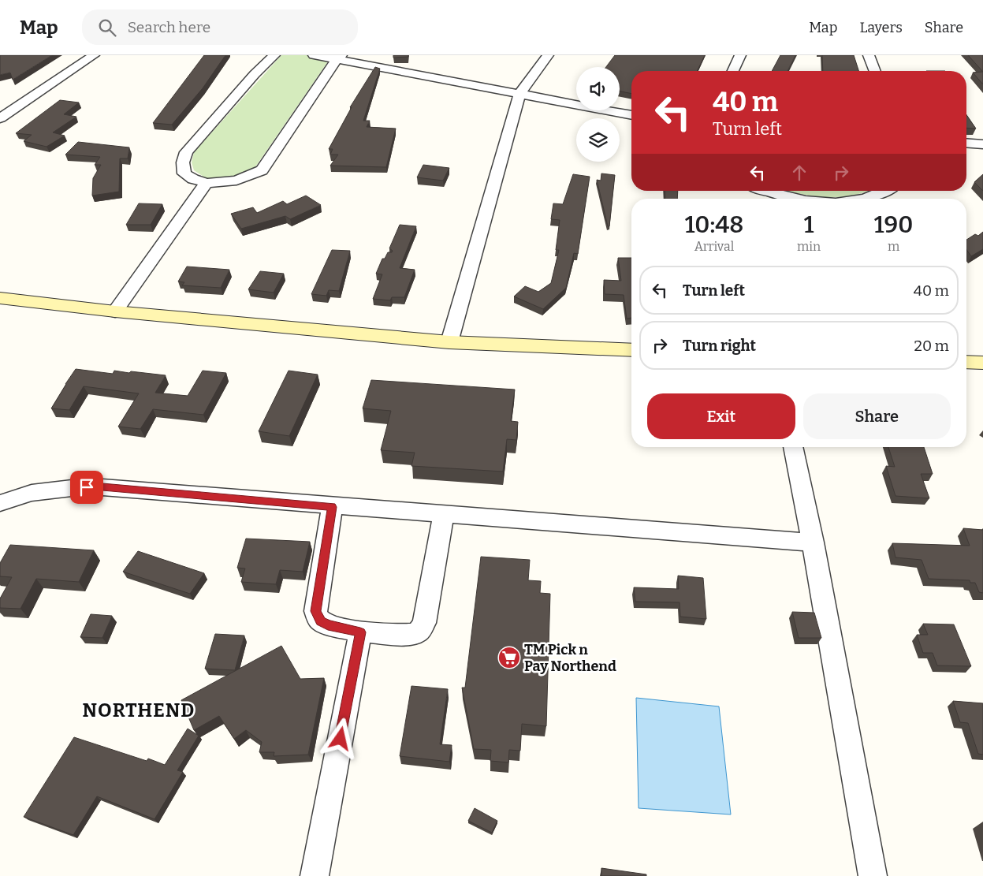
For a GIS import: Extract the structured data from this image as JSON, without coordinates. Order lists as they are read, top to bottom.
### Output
{
  "districts": ["NORTHEND"],
  "places": {
    "supermarket": ["TM Pick n Pay Northend"]
  },
  "page": {
    "header": "Map",
    "search": "Search here",
    "nav": ["Map", "Layers", "Share"],
    "turn": ["40 m", "Turn left"],
    "eta": [
      "10:48",
      "Arrival",
      "1",
      "min",
      "190",
      "m"
    ],
    "list": [
      {
        "name": "Turn left",
        "value": "40 m"
      },
      {
        "name": "Turn right",
        "value": "20 m"
      }
    ],
    "buttons": ["Exit", "Share"]
  }
}
